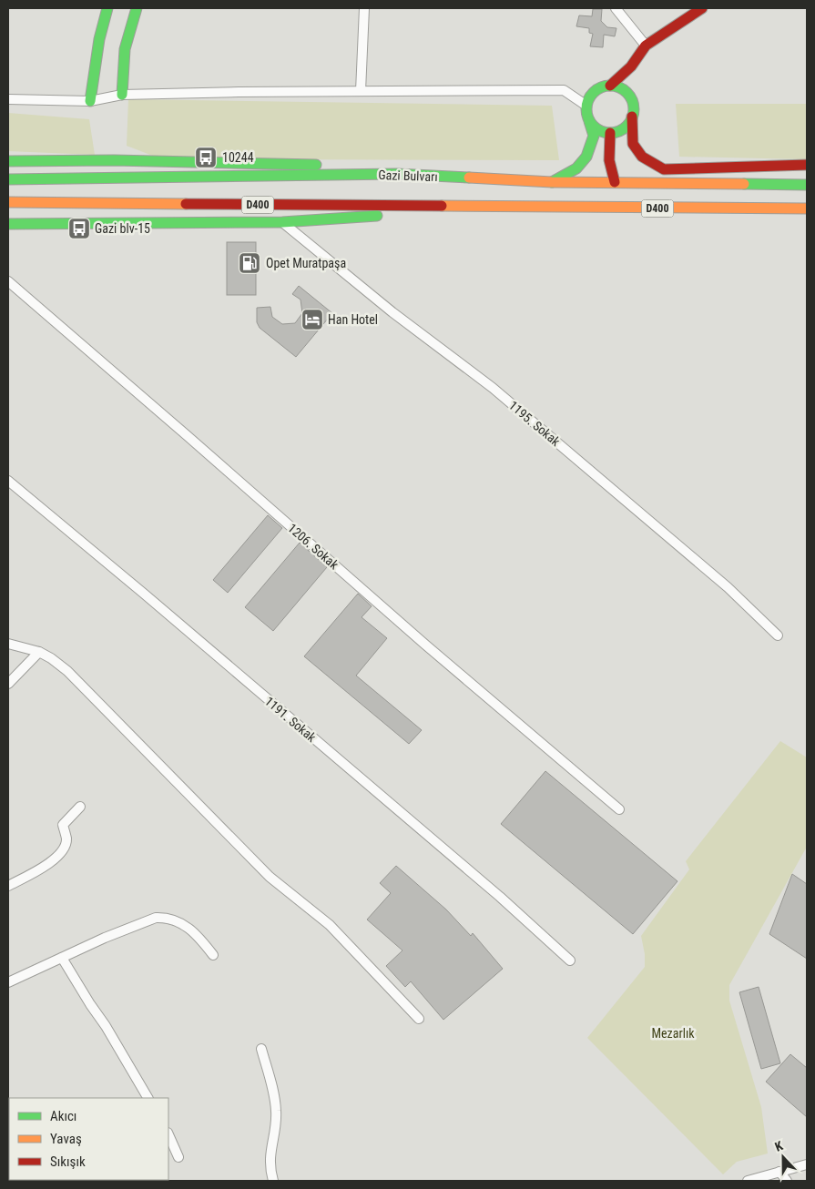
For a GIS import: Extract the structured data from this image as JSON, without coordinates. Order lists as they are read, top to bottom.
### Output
{
  "streets": {
    "main road": ["Gazi Bulvarı", "D400"],
    "street": ["1195. Sokak", "1206. Sokak", "1191. Sokak"]
  },
  "parks": ["Mezarlık"],
  "places": {
    "bus stop": ["10244", "Gazi blv-15"],
    "fuel station": ["Opet Muratpaşa"],
    "hotel": ["Han Hotel"]
  },
  "legend": ["Akıcı", "Yavaş", "Sıkışık"],
  "north": "top"
}
